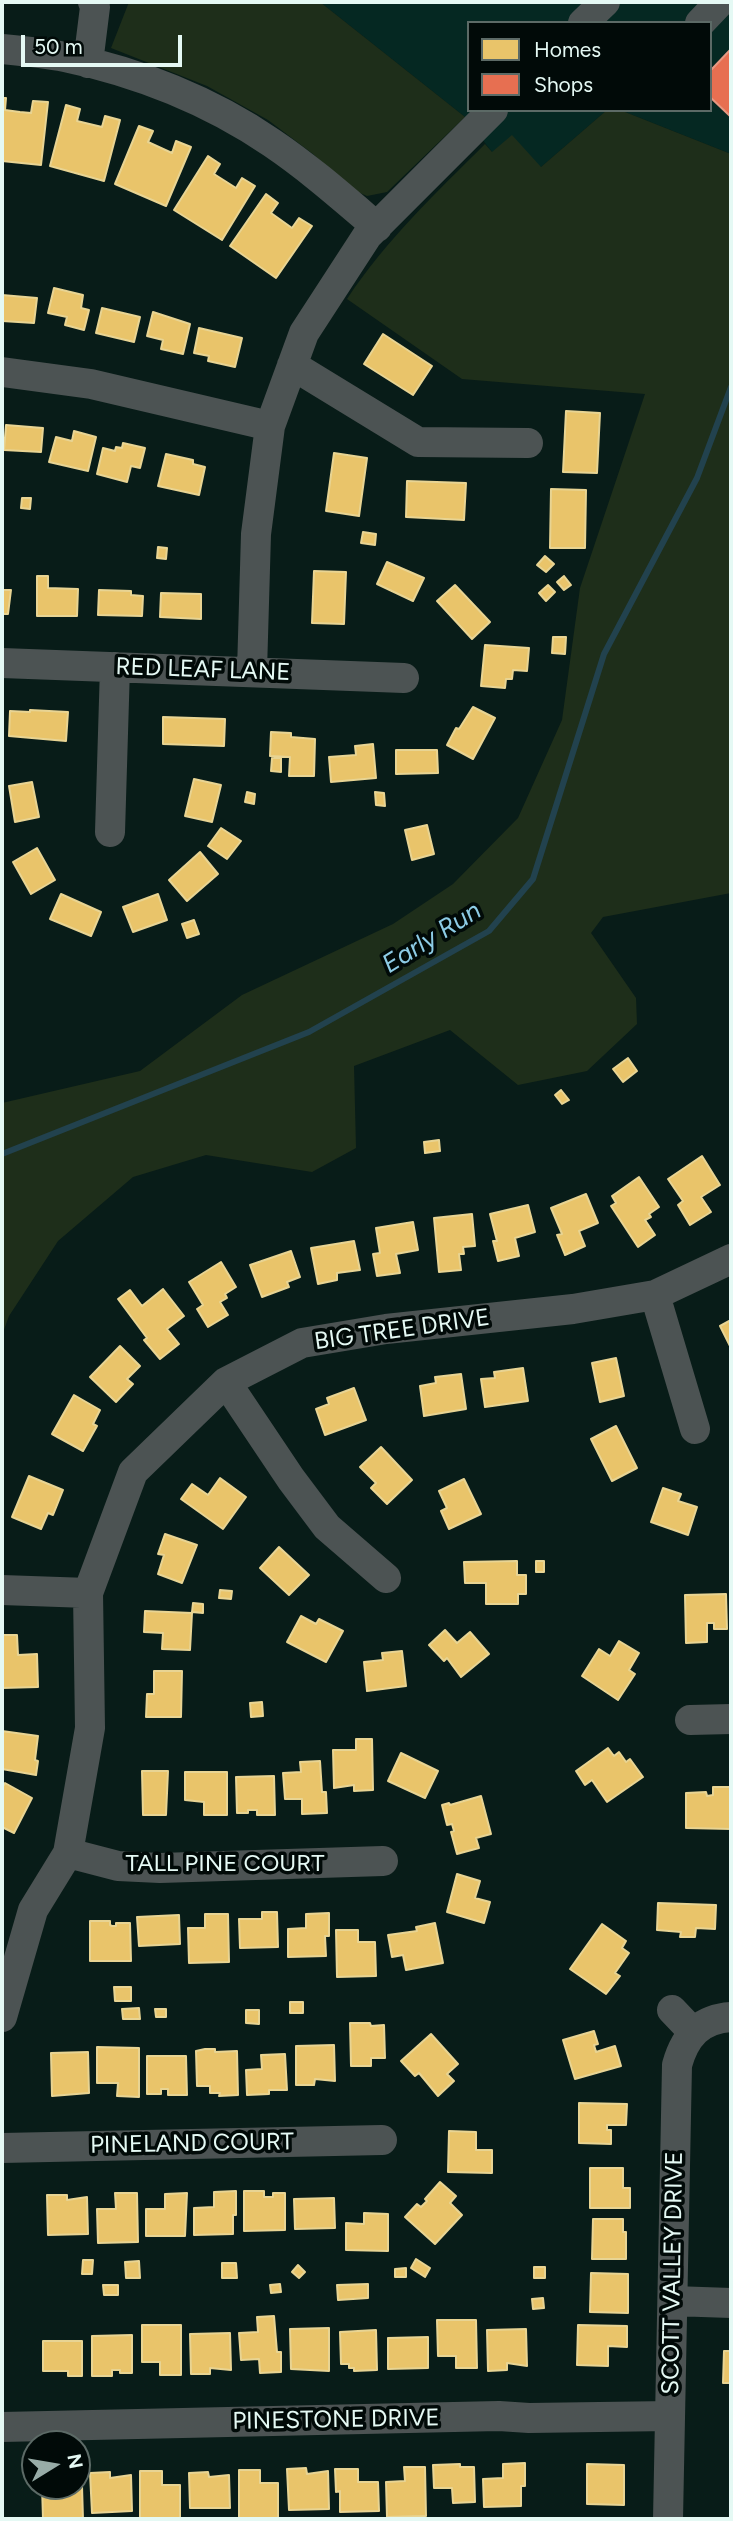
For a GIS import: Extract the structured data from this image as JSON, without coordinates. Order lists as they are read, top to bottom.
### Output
{
  "streets": {
    "street": [
      "RED LEAF LANE",
      "BIG TREE DRIVE",
      "TALL PINE COURT",
      "PINELAND COURT",
      "SCOTT VALLEY DRIVE",
      "PINESTONE DRIVE"
    ]
  },
  "crossings": [
    ["BIG TREE DRIVE", "TALL PINE COURT"],
    ["SCOTT VALLEY DRIVE", "PINESTONE DRIVE"]
  ],
  "water": ["Early Run"],
  "legend": ["Homes", "Shops"],
  "scale_bar": "50 m",
  "north": "right"
}
